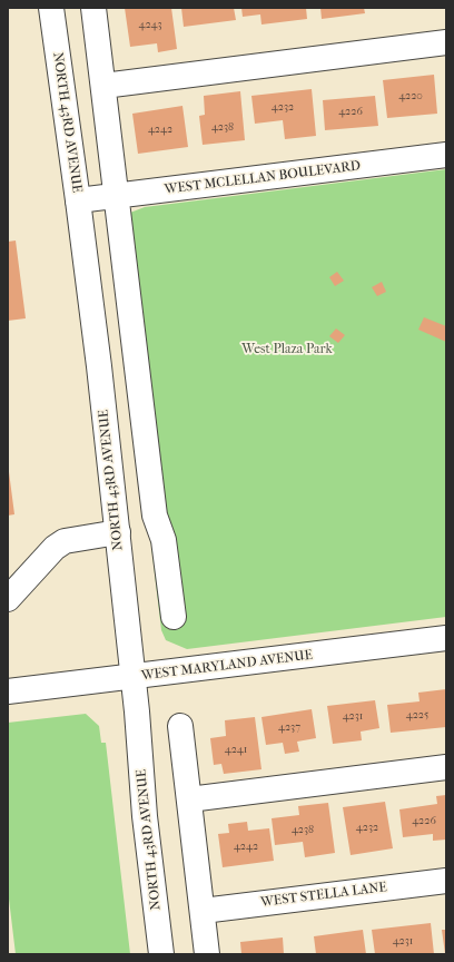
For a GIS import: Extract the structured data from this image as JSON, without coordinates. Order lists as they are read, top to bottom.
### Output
{
  "streets": {
    "street": [
      "NORTH 43RD AVENUE",
      "WEST MCLELLAN BOULEVARD",
      "WEST MARYLAND AVENUE",
      "WEST STELLA LANE"
    ]
  },
  "crossings": [
    ["NORTH 43RD AVENUE", "WEST MCLELLAN BOULEVARD"],
    ["NORTH 43RD AVENUE", "WEST MARYLAND AVENUE"]
  ],
  "parks": ["West Plaza Park"],
  "house_numbers": [
    "4243",
    "4220",
    "4232",
    "4226",
    "4238",
    "4242",
    "4225",
    "4231",
    "4237",
    "4241",
    "4226",
    "4232",
    "4238",
    "4242",
    "4231"
  ]
}
